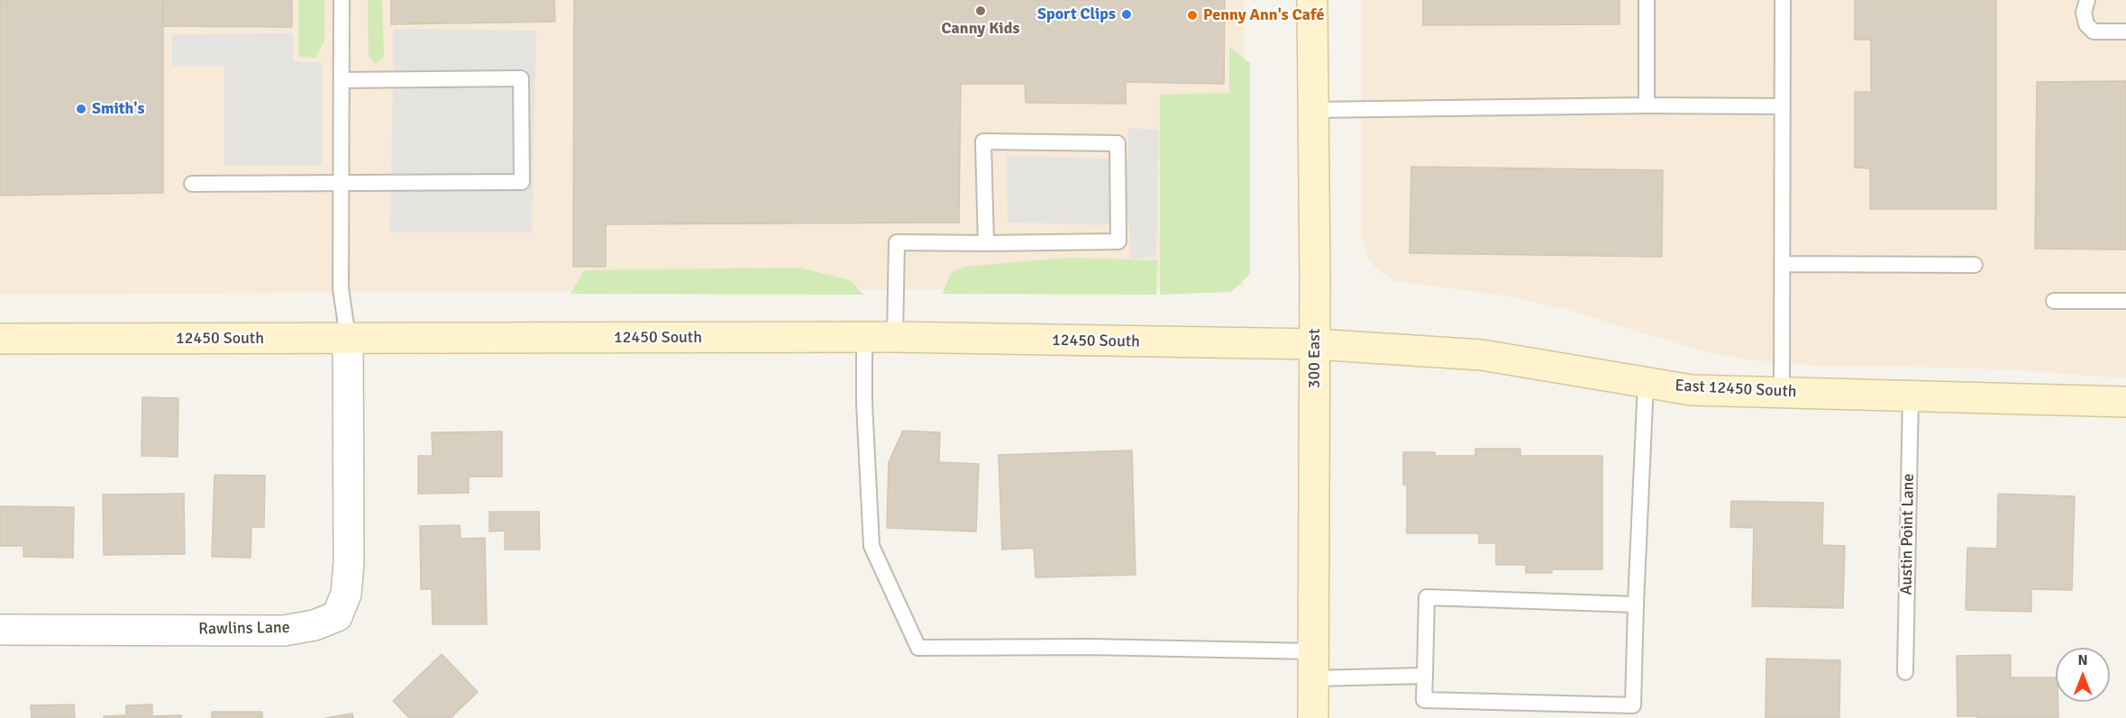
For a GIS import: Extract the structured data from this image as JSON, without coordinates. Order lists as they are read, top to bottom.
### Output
{
  "streets": {
    "street": [
      "12450 South",
      "300 East",
      "East 12450 South",
      "Rawlins Lane"
    ],
    "lane": ["Austin Point Lane"]
  },
  "crossings": [
    ["12450 South", "300 East"],
    ["12450 South", "East 12450 South"],
    ["12450 South", "Rawlins Lane"],
    ["300 East", "East 12450 South"],
    ["East 12450 South", "Austin Point Lane"]
  ],
  "places": [
    "Canny Kids",
    "Sport Clips",
    "Penny Ann's Café",
    "Smith's"
  ],
  "north": "top"
}
